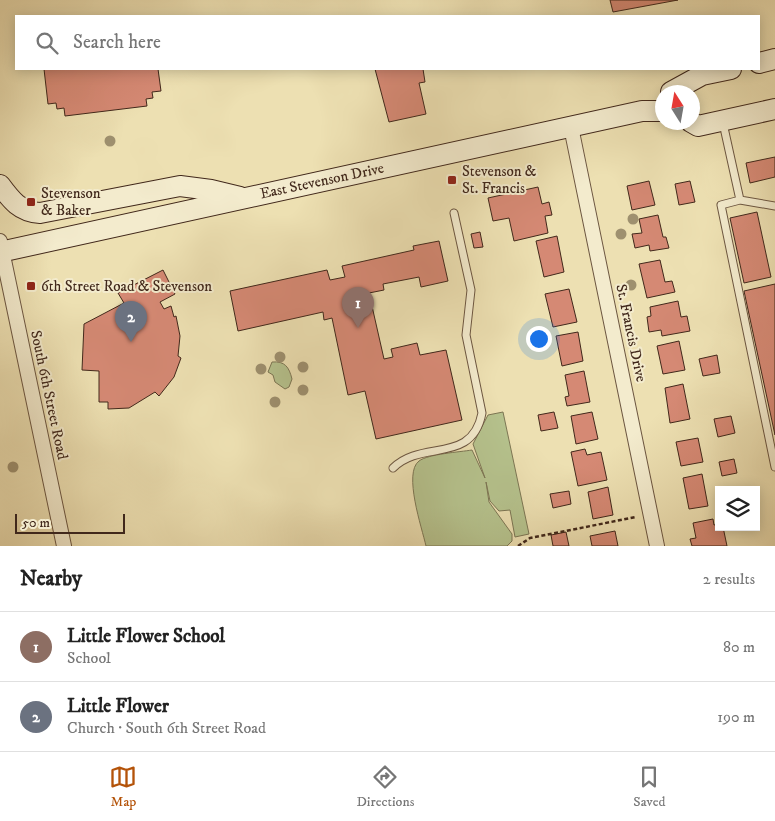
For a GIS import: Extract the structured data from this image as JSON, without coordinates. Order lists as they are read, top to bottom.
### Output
{
  "streets": {
    "main road": ["East Stevenson Drive"],
    "street": ["St. Francis Drive", "South 6th Street Road"]
  },
  "crossings": [
    ["East Stevenson Drive", "St. Francis Drive"],
    ["East Stevenson Drive", "South 6th Street Road"]
  ],
  "places": {
    "transit": ["Stevenson & St. Francis", "Stevenson & Baker", "6th Street Road & Stevenson"]
  },
  "scale_bar": "50 m",
  "north": "top",
  "page": {
    "search": "Search here",
    "pins": ["1", "2"],
    "scale": "50 m",
    "heading": ["Nearby", "2 results"],
    "list": [
      {
        "mark": "1",
        "name": "Little Flower School",
        "note": "School",
        "value": "80 m"
      },
      {
        "mark": "2",
        "name": "Little Flower",
        "note": "Church · South 6th Street Road",
        "value": "190 m"
      }
    ],
    "nav": ["Map", "Directions", "Saved"]
  }
}
